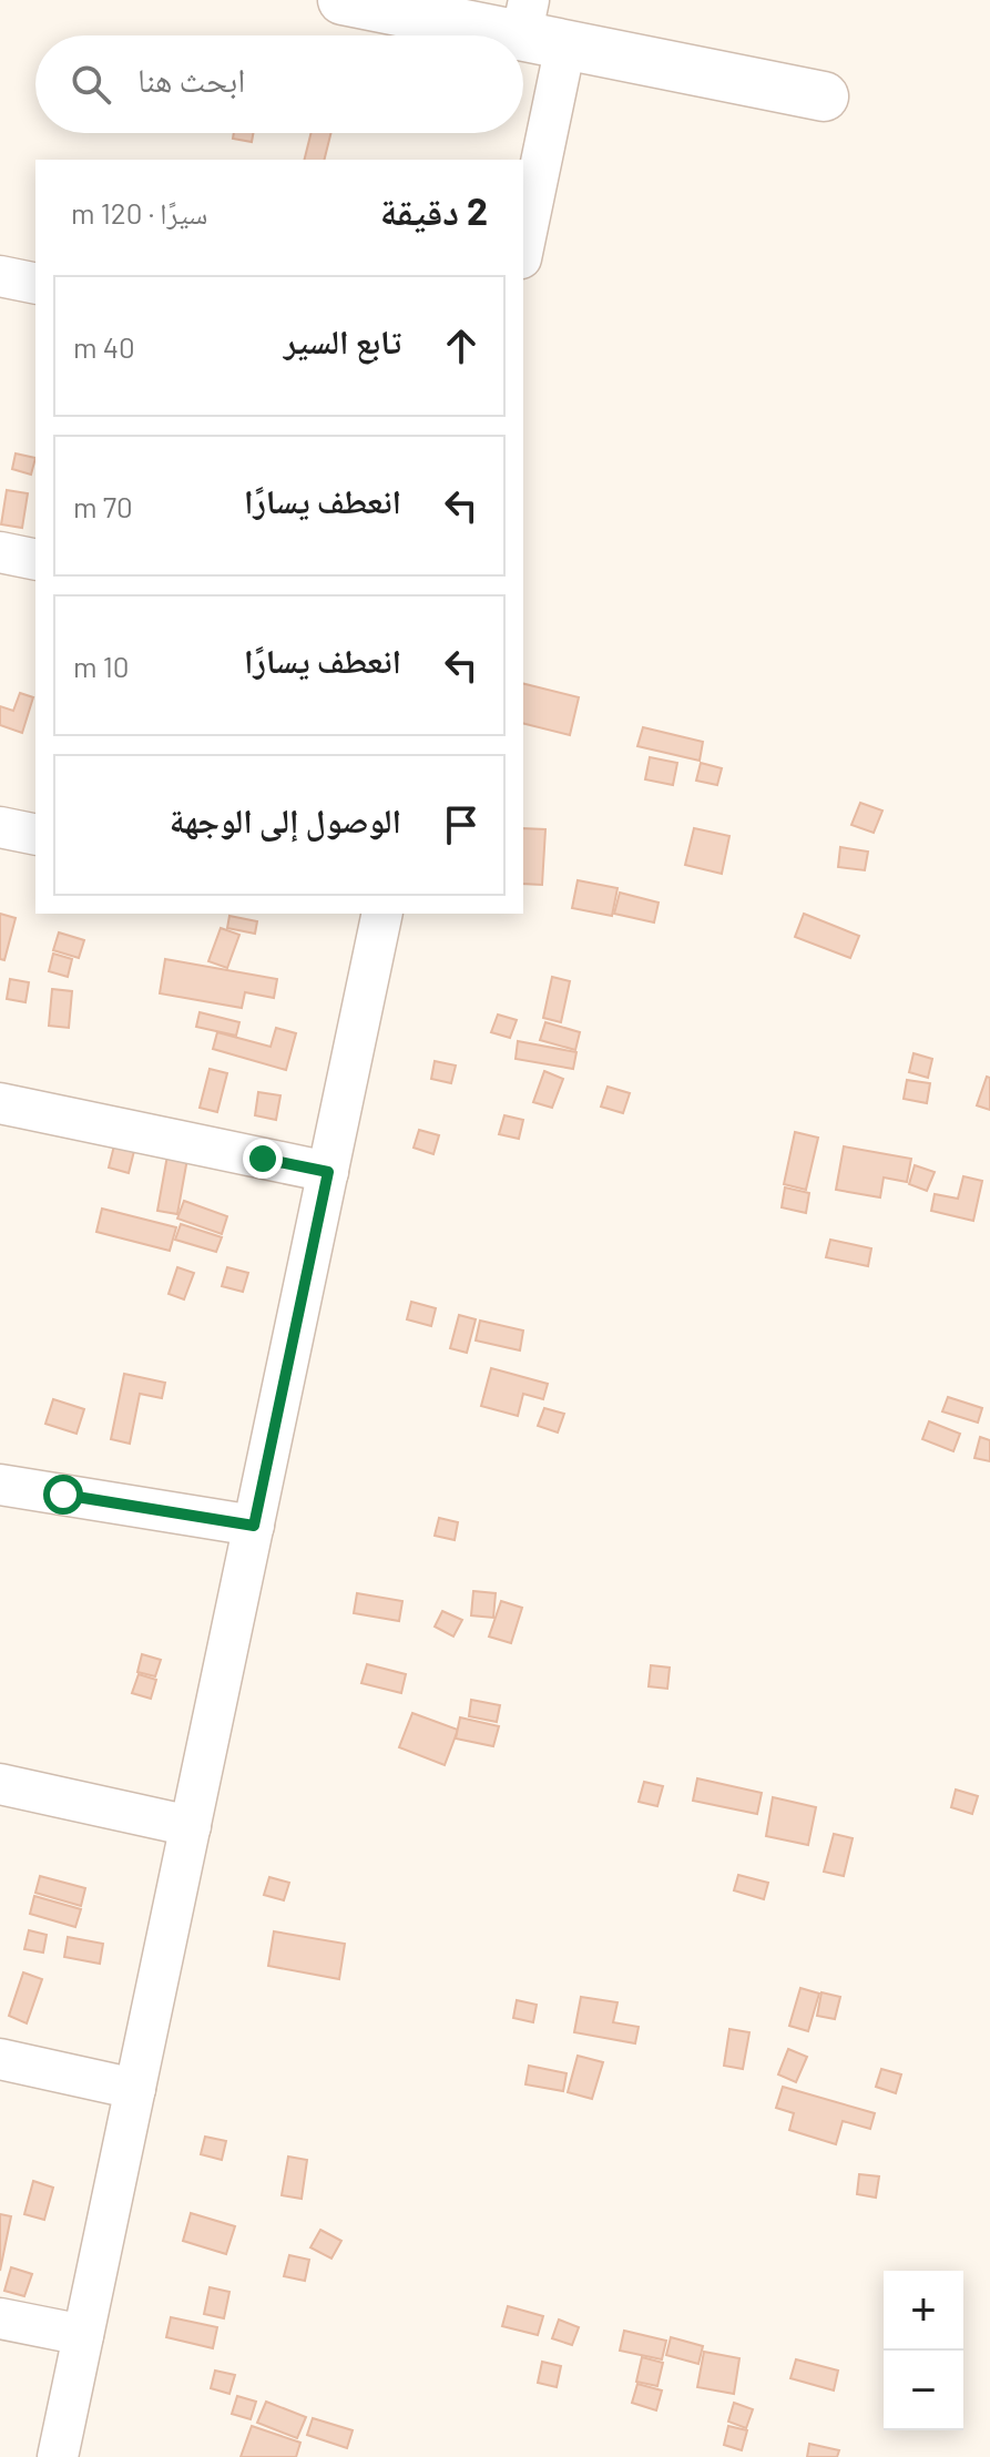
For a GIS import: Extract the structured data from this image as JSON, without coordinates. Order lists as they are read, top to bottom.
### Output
{
  "page": {
    "search": "ابحث هنا",
    "heading": ["2 دقيقة", "سيرًا · 120 m"],
    "list": [
      ["تابع السير", "40 m"],
      ["انعطف يسارًا", "70 m"],
      ["انعطف يسارًا", "10 m"],
      "الوصول إلى الوجهة"
    ],
    "map_buttons": ["+", "−"]
  }
}
